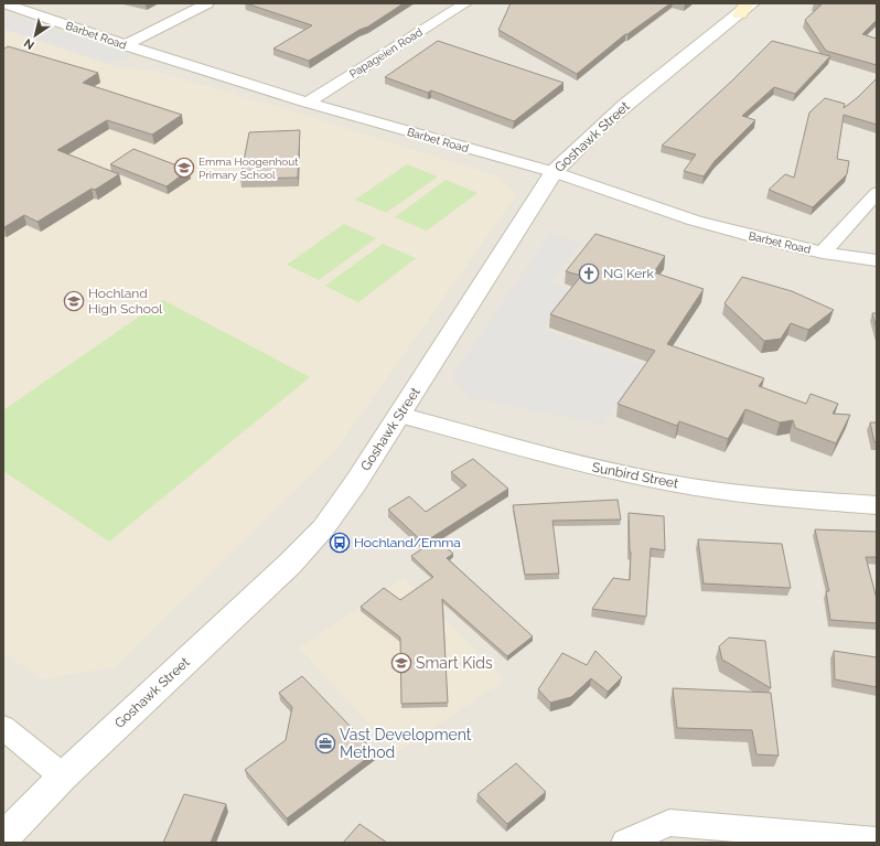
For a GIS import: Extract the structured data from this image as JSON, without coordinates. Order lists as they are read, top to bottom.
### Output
{
  "streets": {
    "street": [
      "Barbet Road",
      "Papageien Road",
      "Goshawk Street",
      "Sunbird Street"
    ]
  },
  "crossings": [
    ["Barbet Road", "Papageien Road"],
    ["Barbet Road", "Goshawk Street"],
    ["Goshawk Street", "Sunbird Street"]
  ],
  "places": {
    "school or university": ["Emma Hoogenhout Primary School", "Hochland High School", "Smart Kids"],
    "church": ["NG Kerk"],
    "bus stop": ["Hochland/Emma"],
    "office": ["Vast Development Method"]
  },
  "north": "bottom left"
}
